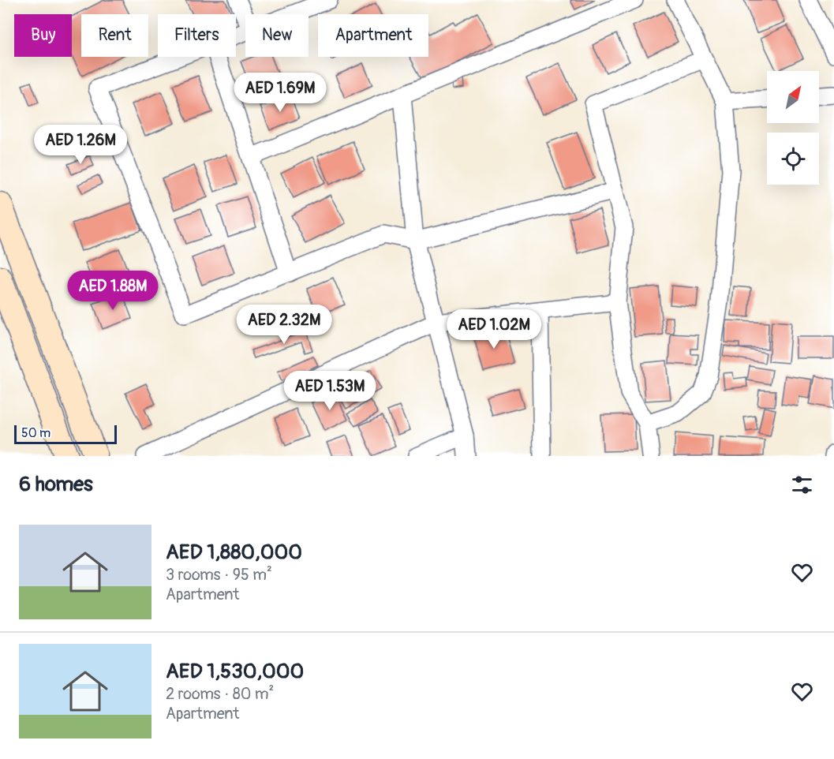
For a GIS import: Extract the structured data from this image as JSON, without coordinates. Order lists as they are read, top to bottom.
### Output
{
  "scale_bar": "50 m",
  "north": "top right",
  "page": {
    "chip": [
      "Buy",
      "Rent",
      "Filters",
      "New",
      "Apartment"
    ],
    "price": [
      "AED 1.69M",
      "AED 1.26M",
      "AED 1.88M",
      "AED 2.32M",
      "AED 1.02M",
      "AED 1.53M"
    ],
    "scale": "50 m",
    "heading": "6 homes",
    "list": [
      {
        "name": "AED 1,880,000",
        "note": "3 rooms · 95 m² · Apartment"
      },
      {
        "name": "AED 1,530,000",
        "note": "2 rooms · 80 m² · Apartment"
      }
    ]
  }
}
